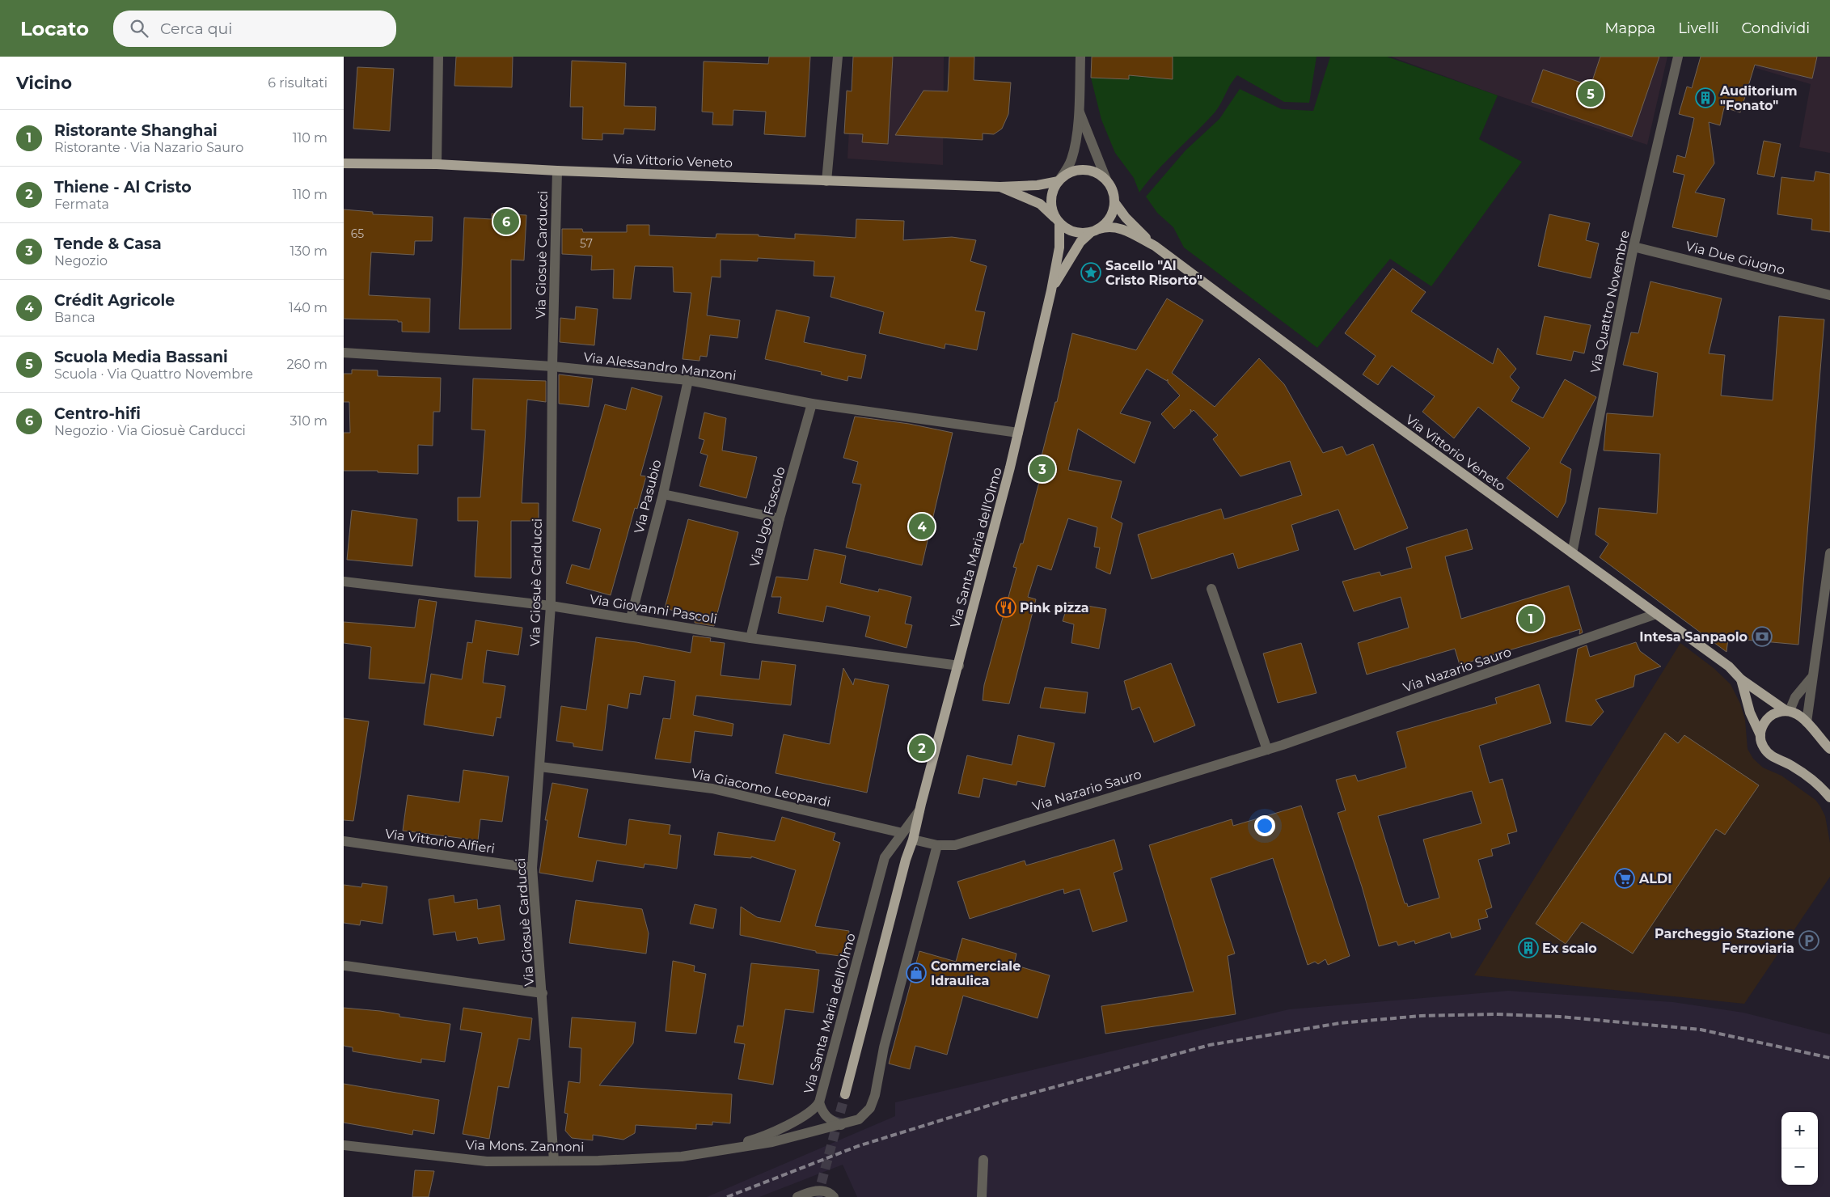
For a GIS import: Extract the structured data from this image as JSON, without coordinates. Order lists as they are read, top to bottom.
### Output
{
  "streets": {
    "main road": ["Via Vittorio Veneto", "Via Santa Maria dell'Olmo"],
    "street": [
      "Via Giosuè Carducci",
      "Via Due Giugno",
      "Via Quattro Novembre",
      "Via Alessandro Manzoni",
      "Via Pasubio",
      "Via Ugo Foscolo",
      "Via Giovanni Pascoli",
      "Via Nazario Sauro",
      "Via Giacomo Leopardi",
      "Via Vittorio Alfieri",
      "Via Mons. Zannoni"
    ]
  },
  "crossings": [
    ["Via Vittorio Veneto", "Via Giosuè Carducci"],
    ["Via Vittorio Veneto", "Via Quattro Novembre"],
    ["Via Vittorio Veneto", "Via Santa Maria dell'Olmo"],
    ["Via Vittorio Veneto", "Via Nazario Sauro"],
    ["Via Giosuè Carducci", "Via Alessandro Manzoni"],
    ["Via Giosuè Carducci", "Via Giovanni Pascoli"],
    ["Via Giosuè Carducci", "Via Giacomo Leopardi"],
    ["Via Giosuè Carducci", "Via Vittorio Alfieri"],
    ["Via Giosuè Carducci", "Via Mons. Zannoni"],
    ["Via Due Giugno", "Via Quattro Novembre"],
    ["Via Alessandro Manzoni", "Via Pasubio"],
    ["Via Alessandro Manzoni", "Via Ugo Foscolo"],
    ["Via Alessandro Manzoni", "Via Santa Maria dell'Olmo"],
    ["Via Pasubio", "Via Giovanni Pascoli"],
    ["Via Ugo Foscolo", "Via Giovanni Pascoli"],
    ["Via Santa Maria dell'Olmo", "Via Giovanni Pascoli"],
    ["Via Santa Maria dell'Olmo", "Via Nazario Sauro"],
    ["Via Santa Maria dell'Olmo", "Via Giacomo Leopardi"],
    ["Via Santa Maria dell'Olmo", "Via Mons. Zannoni"]
  ],
  "places": {
    "building": ["Auditorium \"Fonato\"", "Ex scalo"],
    "place": ["Sacello \"Al Cristo Risorto\""],
    "restaurant": ["Pink pizza"],
    "bank": ["Intesa Sanpaolo"],
    "supermarket": ["ALDI"],
    "parking": ["Parcheggio Stazione Ferroviaria"],
    "shop": ["Commerciale Idraulica"]
  },
  "house_numbers": ["65", "57"],
  "page": {
    "header": "Locato",
    "search": "Cerca qui",
    "nav": ["Mappa", "Livelli", "Condividi"],
    "heading": ["Vicino", "6 risultati"],
    "pins": [
      "5",
      "6",
      "3",
      "4",
      "1",
      "2"
    ],
    "list": [
      {
        "mark": "1",
        "name": "Ristorante Shanghai",
        "note": "Ristorante · Via Nazario Sauro",
        "value": "110 m"
      },
      {
        "mark": "2",
        "name": "Thiene - Al Cristo",
        "note": "Fermata",
        "value": "110 m"
      },
      {
        "mark": "3",
        "name": "Tende & Casa",
        "note": "Negozio",
        "value": "130 m"
      },
      {
        "mark": "4",
        "name": "Crédit Agricole",
        "note": "Banca",
        "value": "140 m"
      },
      {
        "mark": "5",
        "name": "Scuola Media Bassani",
        "note": "Scuola · Via Quattro Novembre",
        "value": "260 m"
      },
      {
        "mark": "6",
        "name": "Centro-hifi",
        "note": "Negozio · Via Giosuè Carducci",
        "value": "310 m"
      }
    ],
    "map_buttons": ["+", "−"]
  }
}
